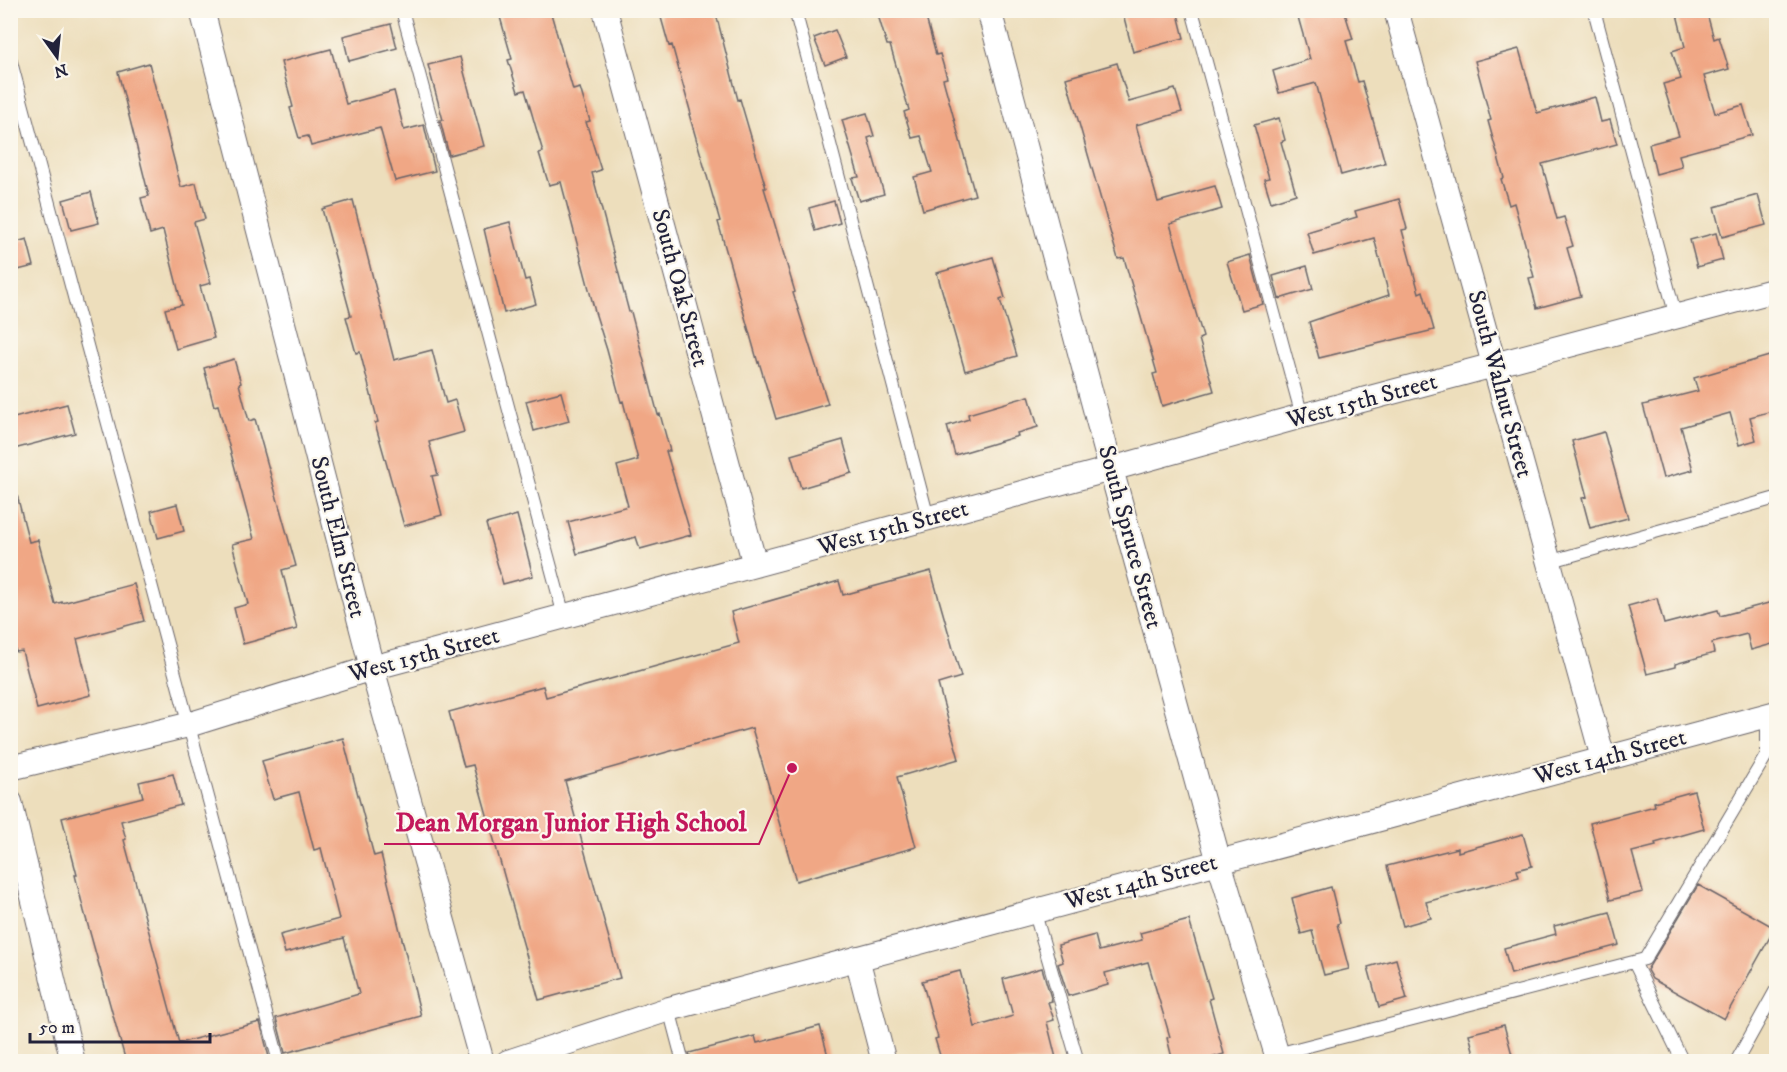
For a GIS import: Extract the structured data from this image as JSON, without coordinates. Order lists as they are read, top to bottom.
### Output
{
  "streets": {
    "street": [
      "South Oak Street",
      "South Walnut Street",
      "West 15th Street",
      "South Elm Street",
      "South Spruce Street",
      "West 14th Street"
    ]
  },
  "crossings": [
    ["South Oak Street", "West 15th Street"],
    ["South Walnut Street", "West 15th Street"],
    ["South Walnut Street", "West 14th Street"],
    ["West 15th Street", "South Elm Street"],
    ["West 15th Street", "South Spruce Street"],
    ["South Spruce Street", "West 14th Street"]
  ],
  "places": ["Dean Morgan Junior High School"],
  "scale_bar": "50 m",
  "north": "bottom"
}
